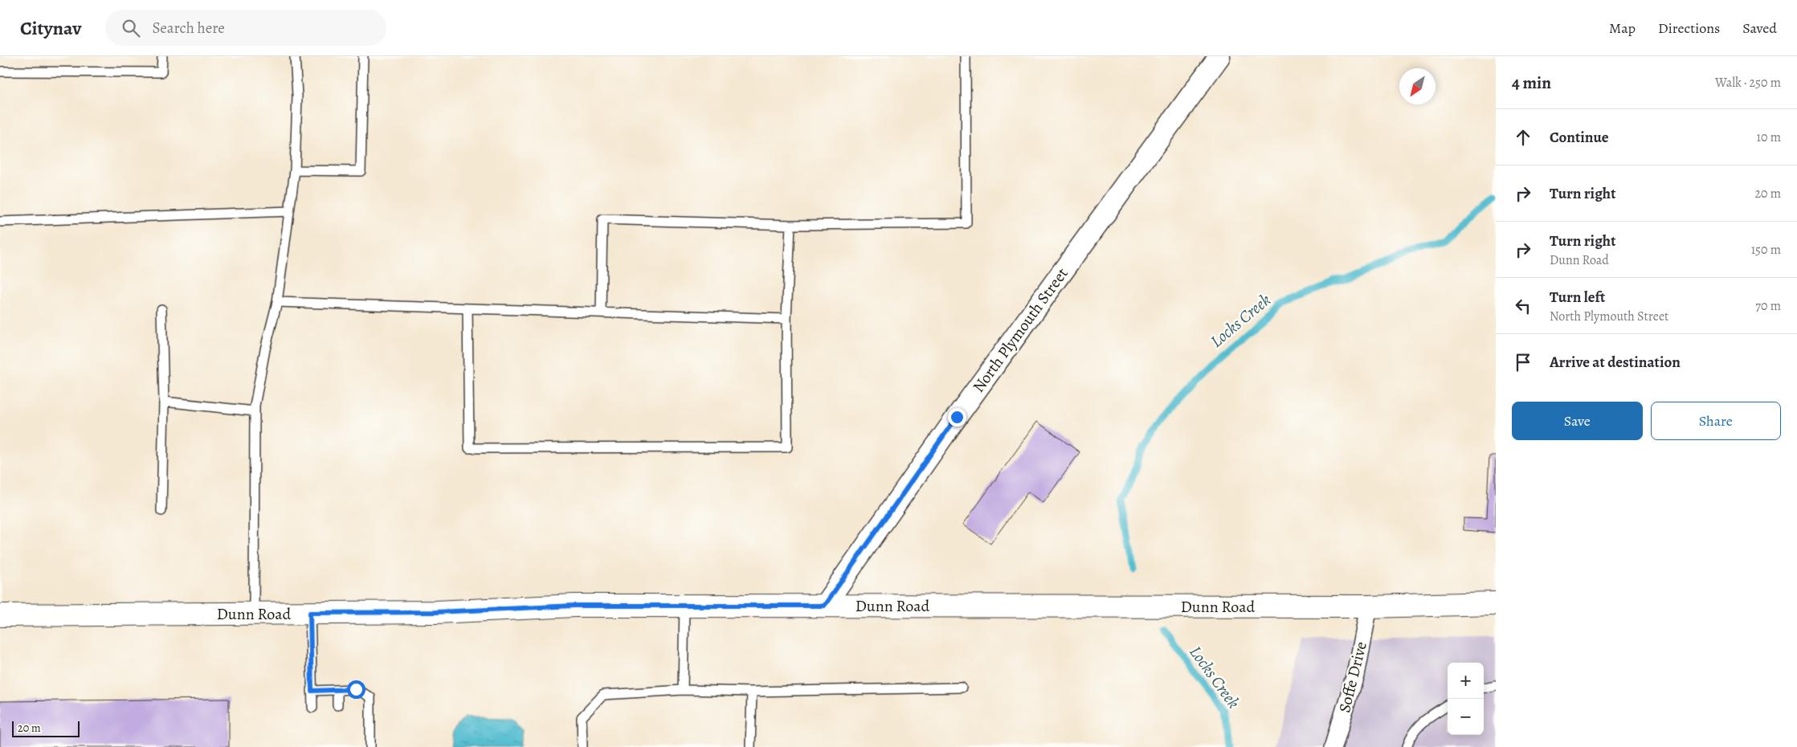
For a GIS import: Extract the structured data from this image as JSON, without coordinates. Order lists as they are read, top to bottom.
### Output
{
  "streets": {
    "main road": ["Dunn Road"],
    "street": ["North Plymouth Street", "Soffe Drive"]
  },
  "crossings": [
    ["North Plymouth Street", "Dunn Road"],
    ["Dunn Road", "Soffe Drive"]
  ],
  "water": ["Locks Creek"],
  "scale_bar": "20 m",
  "north": "bottom left",
  "page": {
    "header": "Citynav",
    "search": "Search here",
    "nav": ["Map", "Directions", "Saved"],
    "heading": ["4 min", "Walk · 250 m"],
    "list": [
      ["Continue", "10 m"],
      ["Turn right", "20 m"],
      ["Turn right", "Dunn Road", "150 m"],
      ["Turn left", "North Plymouth Street", "70 m"],
      "Arrive at destination"
    ],
    "buttons": ["Save", "Share"],
    "map_buttons": ["+", "−"],
    "scale": "20 m"
  }
}
